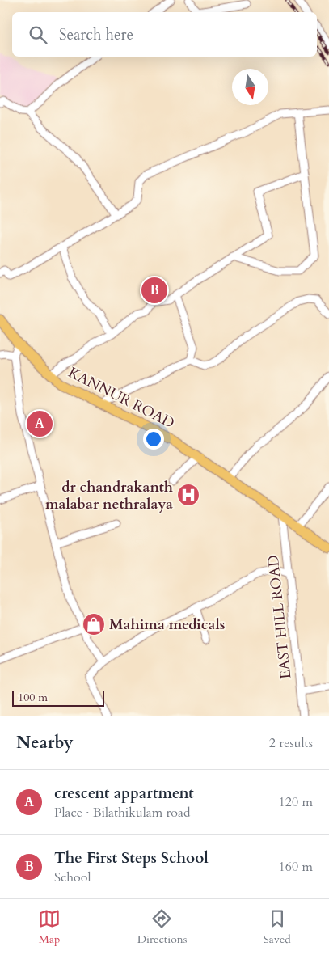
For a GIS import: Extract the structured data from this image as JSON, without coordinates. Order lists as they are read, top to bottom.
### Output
{
  "streets": {
    "main road": ["KANNUR ROAD"],
    "street": ["EAST HILL ROAD"]
  },
  "crossings": [
    ["KANNUR ROAD", "EAST HILL ROAD"]
  ],
  "places": {
    "hospital": ["dr chandrakanth malabar nethralaya"],
    "shop": ["Mahima medicals"]
  },
  "scale_bar": "100 m",
  "north": "bottom",
  "page": {
    "search": "Search here",
    "pins": ["B", "A"],
    "scale": "100 m",
    "heading": ["Nearby", "2 results"],
    "list": [
      {
        "mark": "A",
        "name": "crescent appartment",
        "note": "Place · Bilathikulam road",
        "value": "120 m"
      },
      {
        "mark": "B",
        "name": "The First Steps School",
        "note": "School",
        "value": "160 m"
      }
    ],
    "nav": ["Map", "Directions", "Saved"]
  }
}
